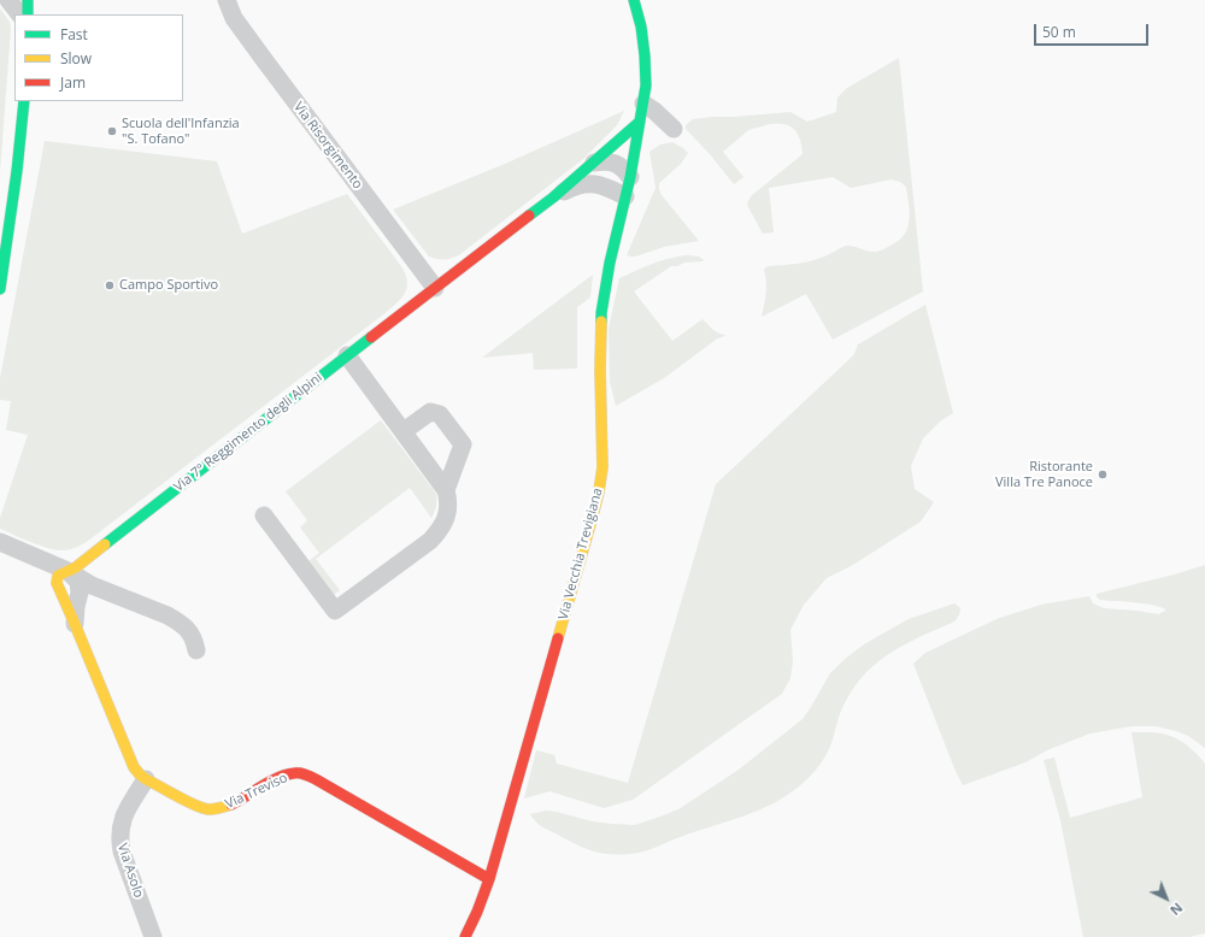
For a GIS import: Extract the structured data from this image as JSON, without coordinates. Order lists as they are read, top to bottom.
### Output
{
  "streets": {
    "street": [
      "Via Risorgimento",
      "Via 7° Reggimento degli Alpini",
      "Via Vecchia Trevigiana",
      "Via Treviso",
      "Via Asolo"
    ]
  },
  "crossings": [
    ["Via Risorgimento", "Via 7° Reggimento degli Alpini"],
    ["Via 7° Reggimento degli Alpini", "Via Vecchia Trevigiana"],
    ["Via 7° Reggimento degli Alpini", "Via Treviso"],
    ["Via Vecchia Trevigiana", "Via Treviso"],
    ["Via Treviso", "Via Asolo"]
  ],
  "places": ["Scuola dell'Infanzia \"S. Tofano\"", "Campo Sportivo", "Ristorante Villa Tre Panoce"],
  "legend": ["Fast", "Slow", "Jam"],
  "scale_bar": "50 m",
  "north": "bottom right"
}
